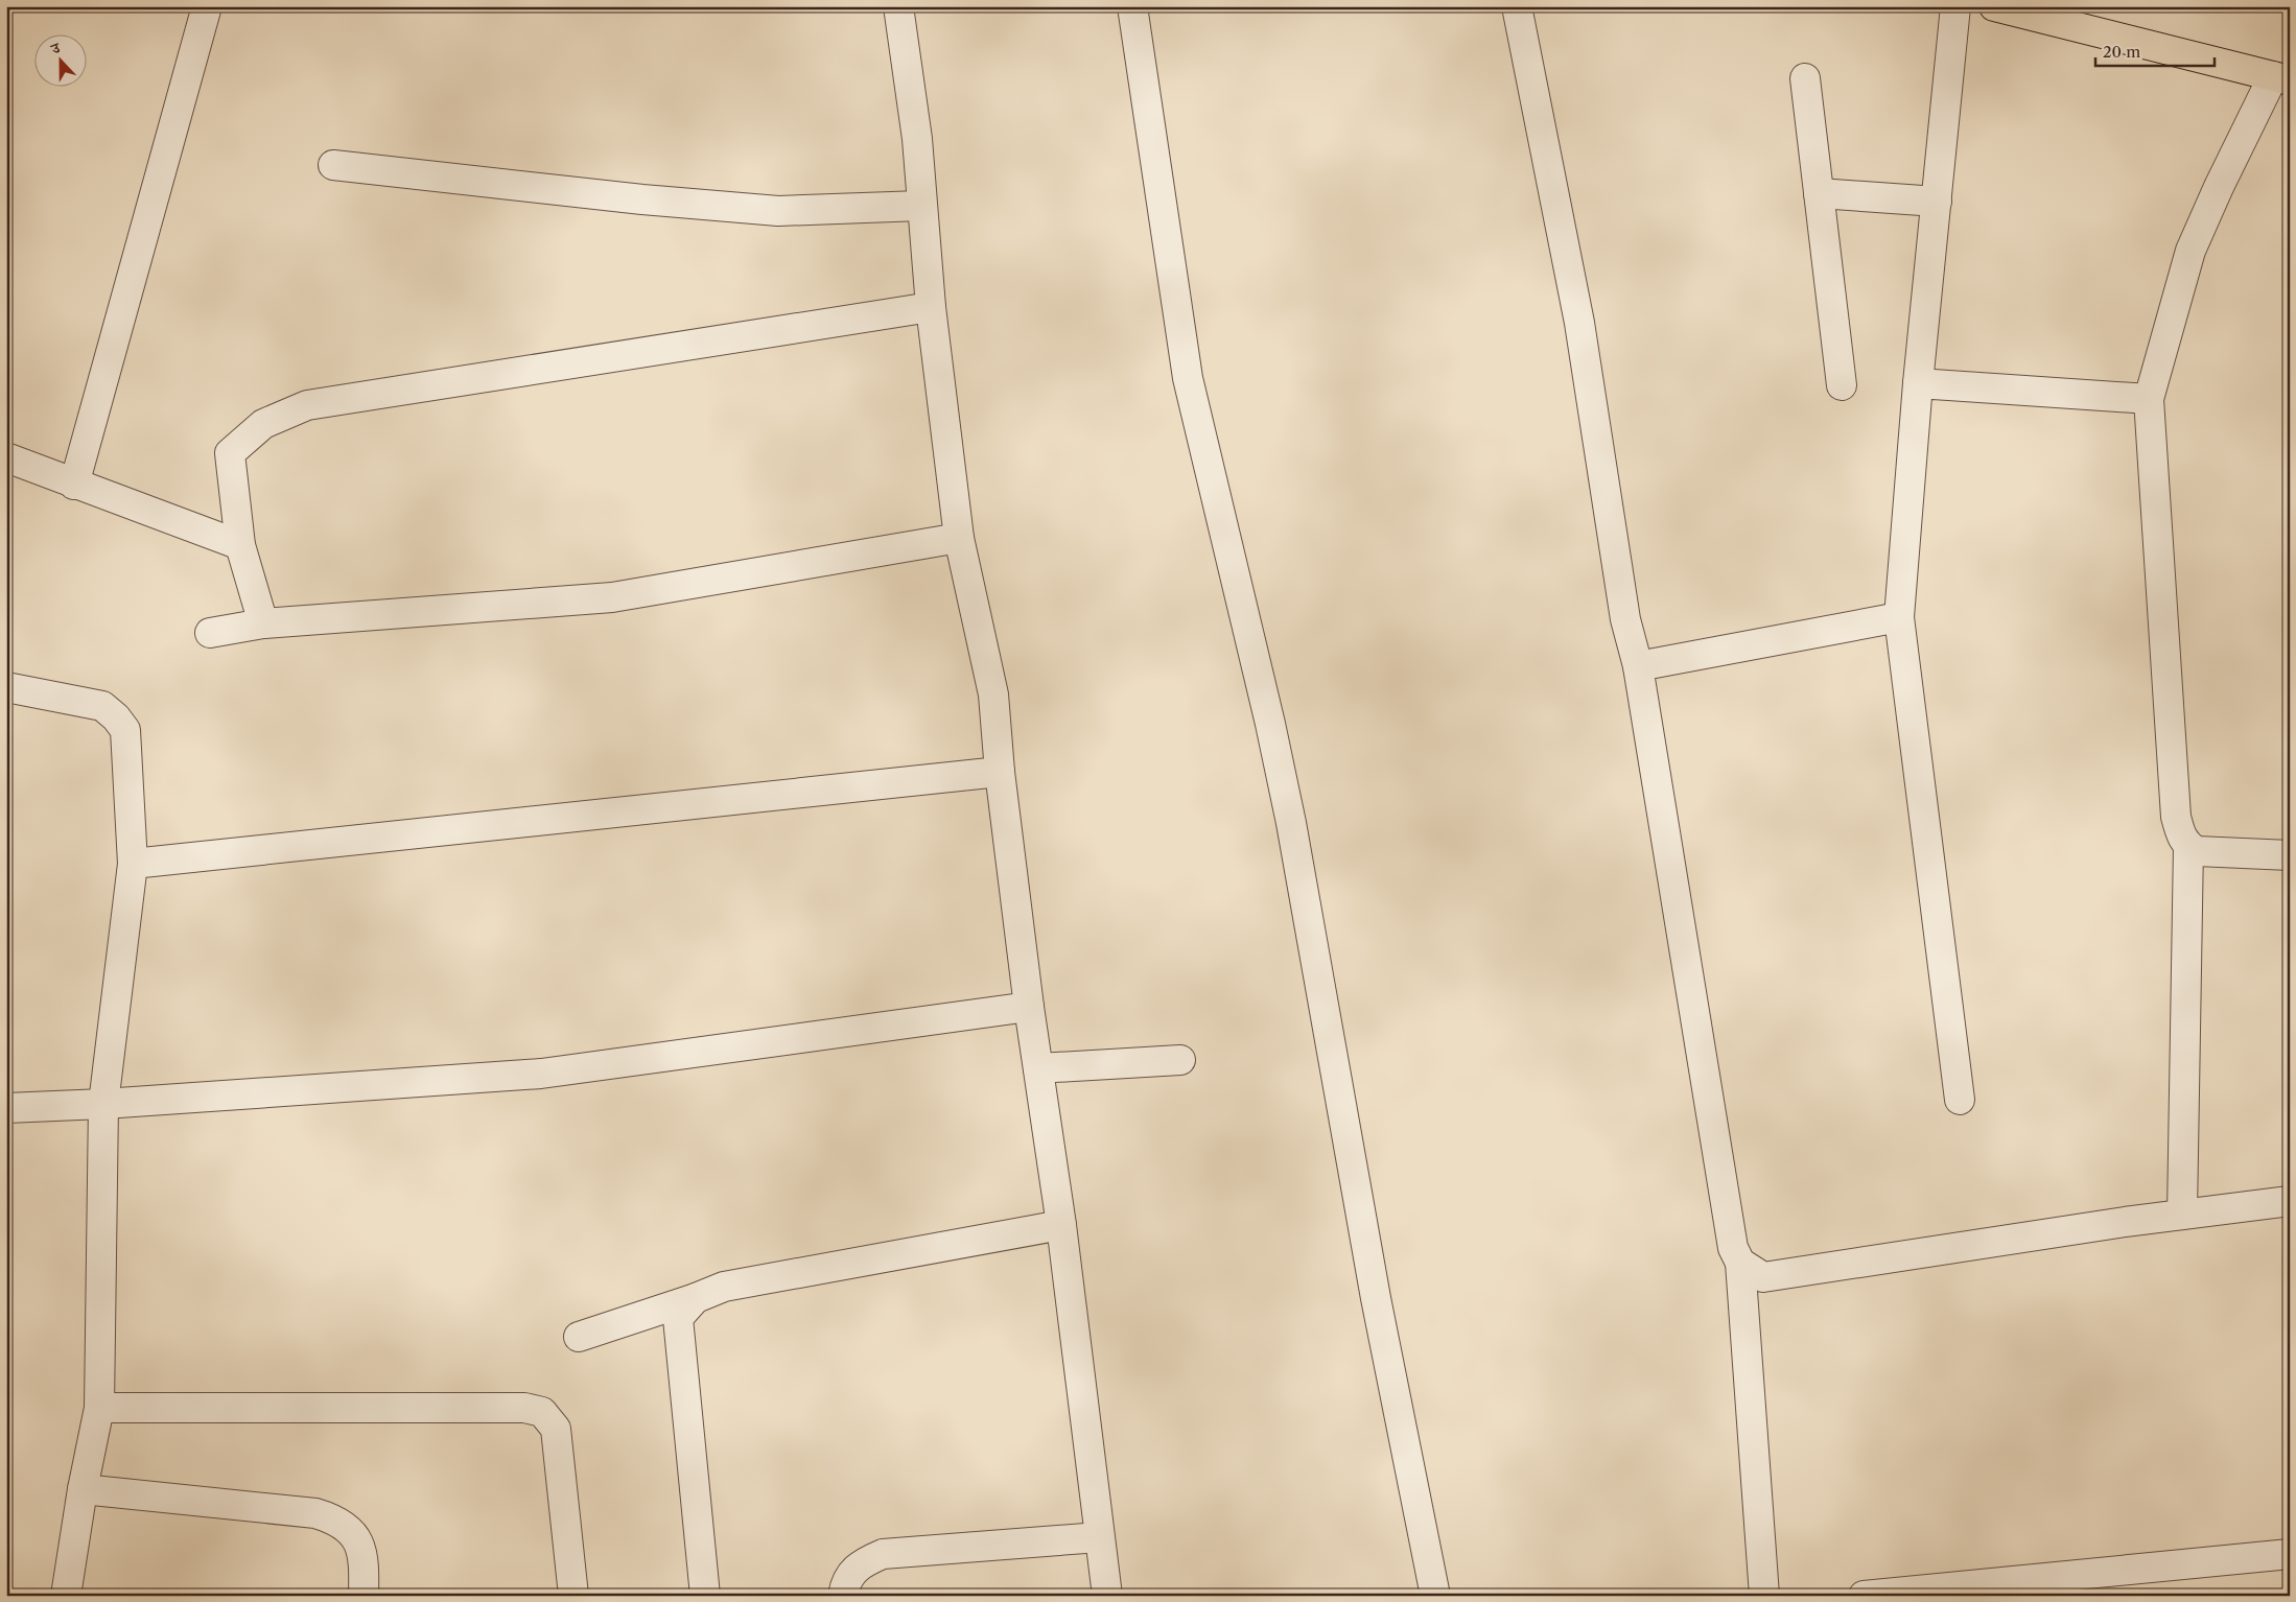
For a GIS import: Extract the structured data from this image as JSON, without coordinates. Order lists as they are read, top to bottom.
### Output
{
  "scale_bar": "20 m",
  "north": "top"
}
